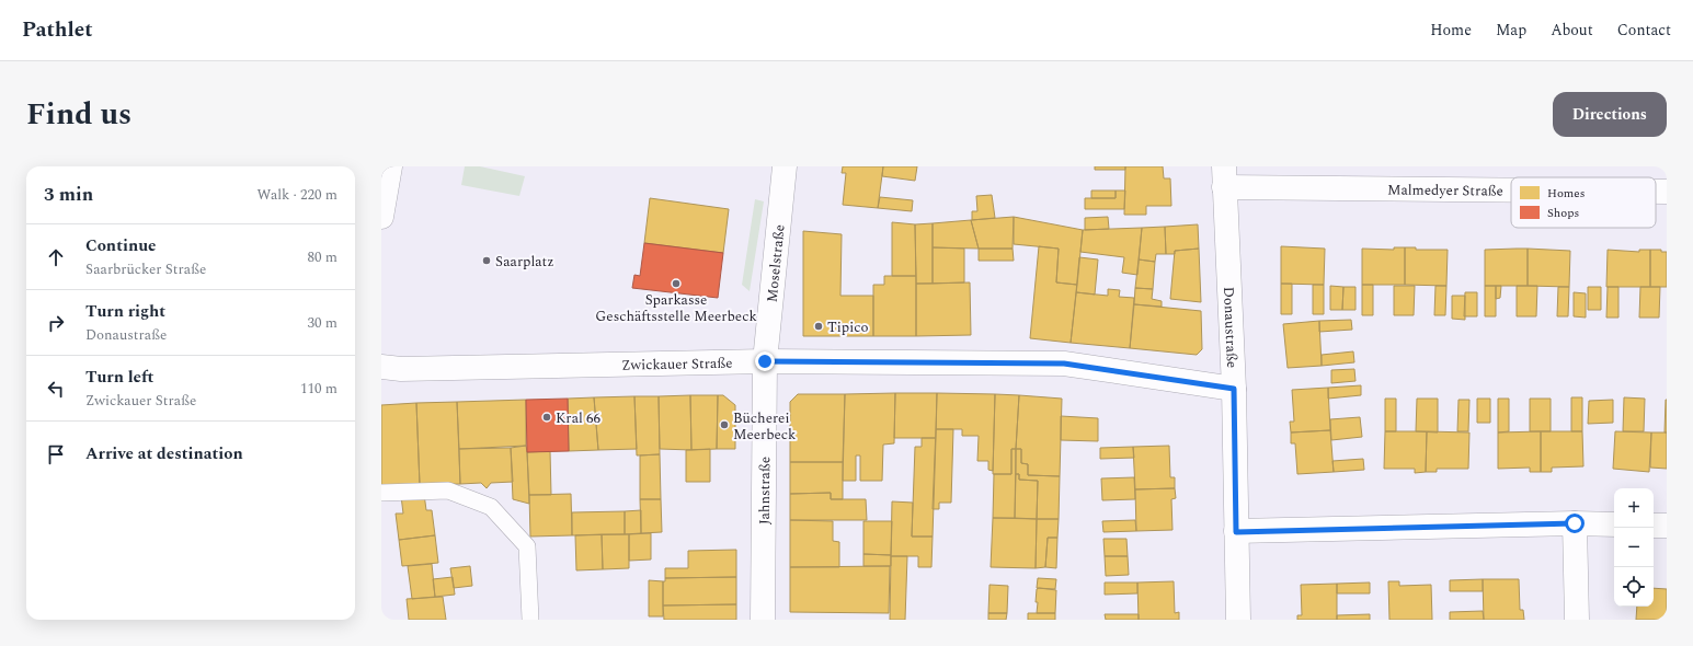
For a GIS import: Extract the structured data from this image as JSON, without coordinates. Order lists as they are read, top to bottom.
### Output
{
  "streets": {
    "street": [
      "Malmedyer Straße",
      "Moselstraße",
      "Donaustraße",
      "Zwickauer Straße",
      "Jahnstraße"
    ]
  },
  "crossings": [
    ["Malmedyer Straße", "Donaustraße"],
    ["Moselstraße", "Zwickauer Straße"],
    ["Moselstraße", "Jahnstraße"],
    ["Donaustraße", "Zwickauer Straße"],
    ["Zwickauer Straße", "Jahnstraße"]
  ],
  "places": [
    "Saarplatz",
    "Sparkasse Geschäftsstelle Meerbeck",
    "Tipico",
    "Kral 66",
    "Bücherei Meerbeck"
  ],
  "legend": ["Homes", "Shops"],
  "page": {
    "header": "Pathlet",
    "nav": [
      "Home",
      "Map",
      "About",
      "Contact"
    ],
    "title": "Find us",
    "buttons": "Directions",
    "heading": ["3 min", "Walk · 220 m"],
    "list": [
      ["Continue", "Saarbrücker Straße", "80 m"],
      ["Turn right", "Donaustraße", "30 m"],
      ["Turn left", "Zwickauer Straße", "110 m"],
      "Arrive at destination"
    ],
    "map_buttons": ["+", "−"]
  }
}
